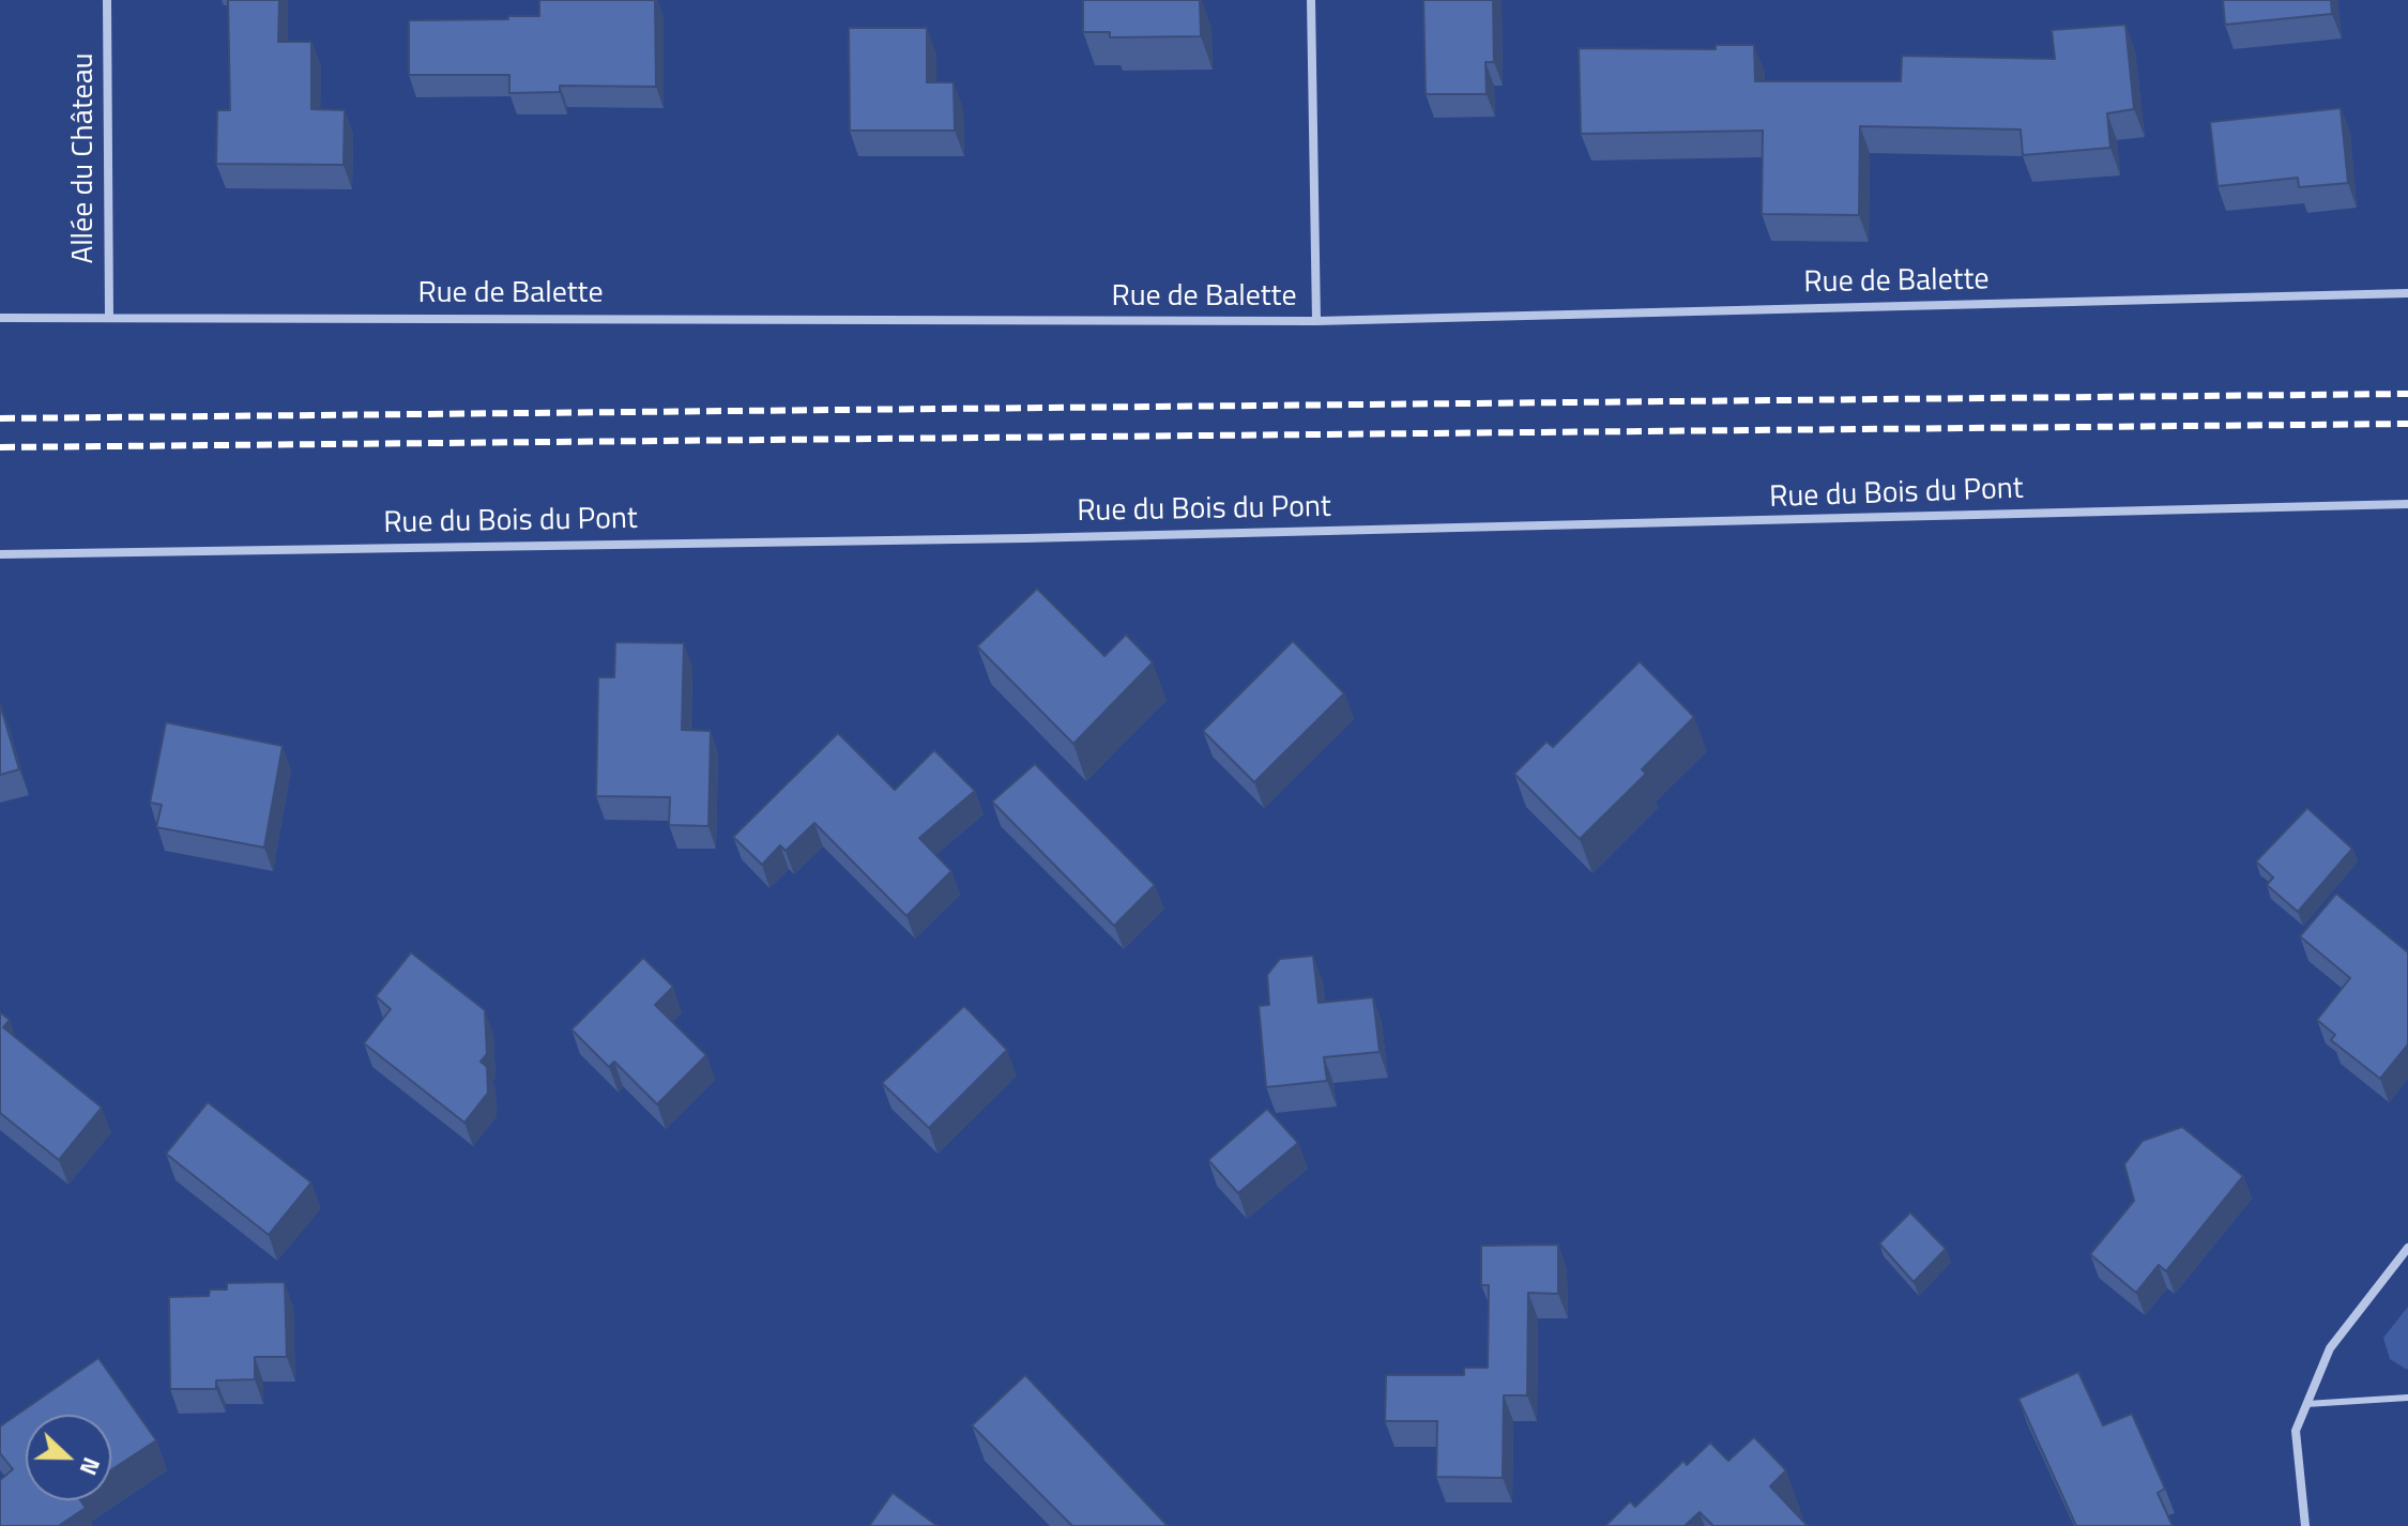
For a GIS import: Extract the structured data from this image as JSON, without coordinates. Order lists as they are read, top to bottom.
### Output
{
  "streets": {
    "street": ["Allée du Château", "Rue de Balette", "Rue du Bois du Pont"]
  },
  "crossings": [
    ["Allée du Château", "Rue de Balette"]
  ],
  "north": "right"
}
